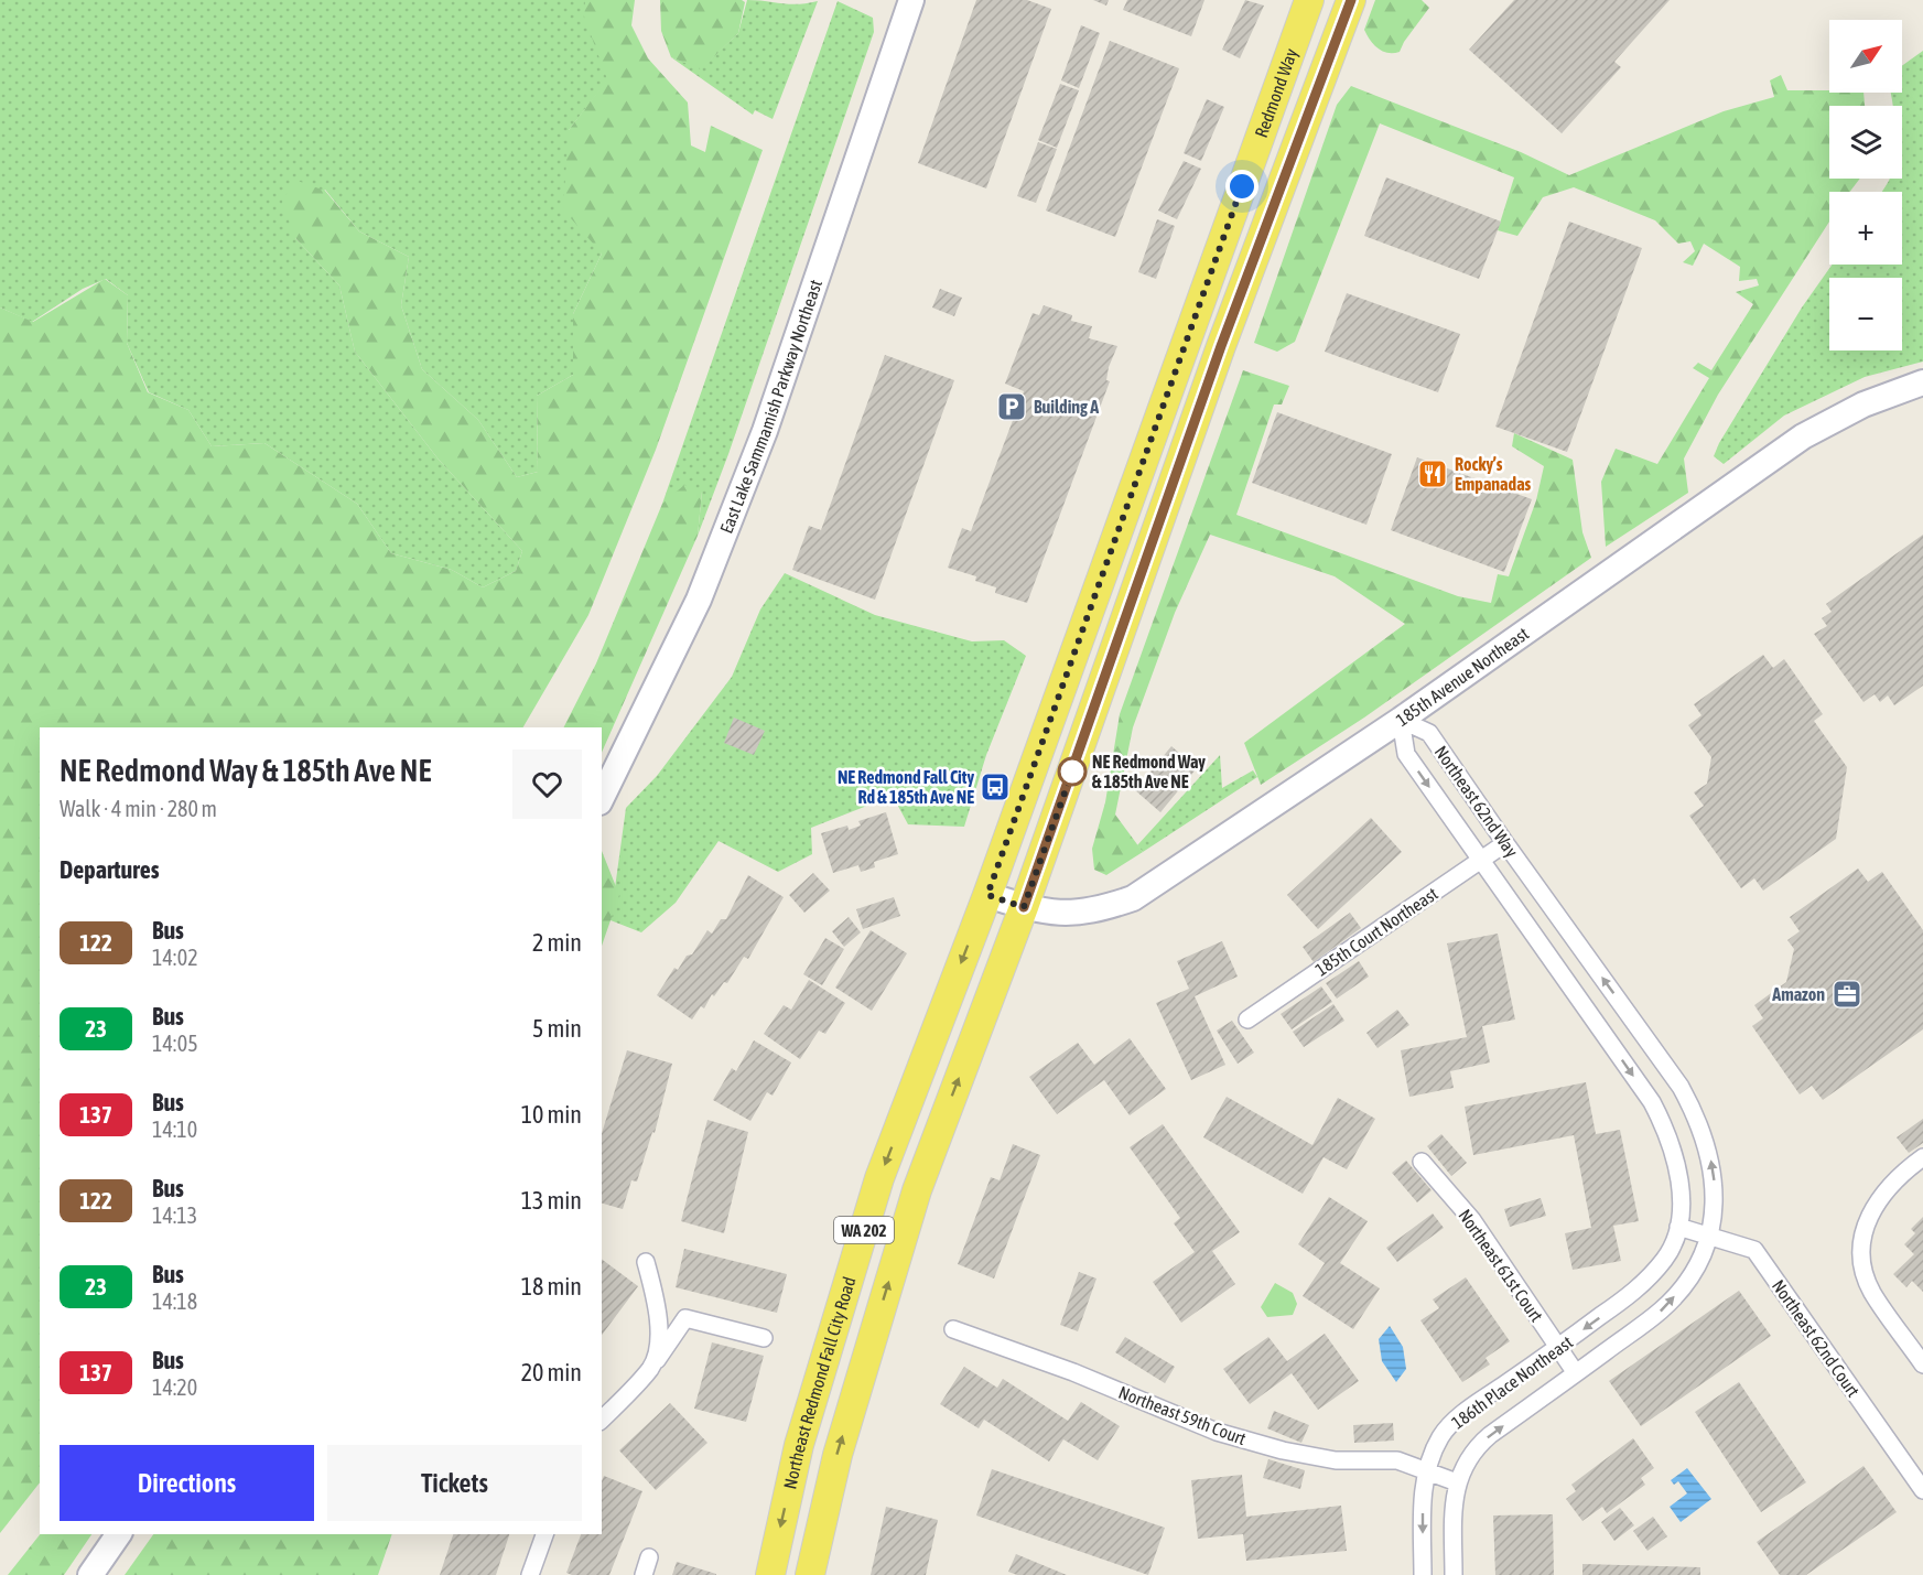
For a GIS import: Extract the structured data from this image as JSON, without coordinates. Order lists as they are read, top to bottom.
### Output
{
  "streets": {
    "main road": ["Redmond Way", "WA 202", "Northeast Redmond Fall City Road"],
    "street": [
      "East Lake Sammamish Parkway Northeast",
      "185th Avenue Northeast",
      "Northeast 62nd Way",
      "185th Court Northeast",
      "Northeast 61st Court",
      "Northeast 62nd Court",
      "186th Place Northeast",
      "Northeast 59th Court"
    ]
  },
  "crossings": [
    ["Redmond Way", "185th Avenue Northeast"],
    ["Redmond Way", "Northeast Redmond Fall City Road"],
    ["185th Avenue Northeast", "Northeast 62nd Way"],
    ["185th Avenue Northeast", "Northeast Redmond Fall City Road"],
    ["Northeast 62nd Way", "185th Court Northeast"],
    ["Northeast 62nd Way", "Northeast 62nd Court"],
    ["Northeast 62nd Way", "186th Place Northeast"],
    ["Northeast 61st Court", "186th Place Northeast"],
    ["Northeast 62nd Court", "186th Place Northeast"],
    ["186th Place Northeast", "Northeast 59th Court"]
  ],
  "places": {
    "parking": ["Building A"],
    "restaurant": ["Rocky’s Empanadas"],
    "other": ["NE Redmond Way & 185th Ave NE"],
    "bus stop": ["NE Redmond Fall City Rd & 185th Ave NE"],
    "office": ["Amazon"]
  },
  "lines": ["bus line 122"],
  "north": "top right",
  "page": {
    "map_buttons": ["+", "−"],
    "heading": [
      ["NE Redmond Way & 185th Ave NE", "Walk · 4 min · 280 m"],
      "Departures"
    ],
    "list": [
      {
        "mark": "122",
        "name": "Bus",
        "note": "14:02",
        "value": "2 min"
      },
      {
        "mark": "23",
        "name": "Bus",
        "note": "14:05",
        "value": "5 min"
      },
      {
        "mark": "137",
        "name": "Bus",
        "note": "14:10",
        "value": "10 min"
      },
      {
        "mark": "122",
        "name": "Bus",
        "note": "14:13",
        "value": "13 min"
      },
      {
        "mark": "23",
        "name": "Bus",
        "note": "14:18",
        "value": "18 min"
      },
      {
        "mark": "137",
        "name": "Bus",
        "note": "14:20",
        "value": "20 min"
      }
    ],
    "buttons": ["Directions", "Tickets"]
  }
}
